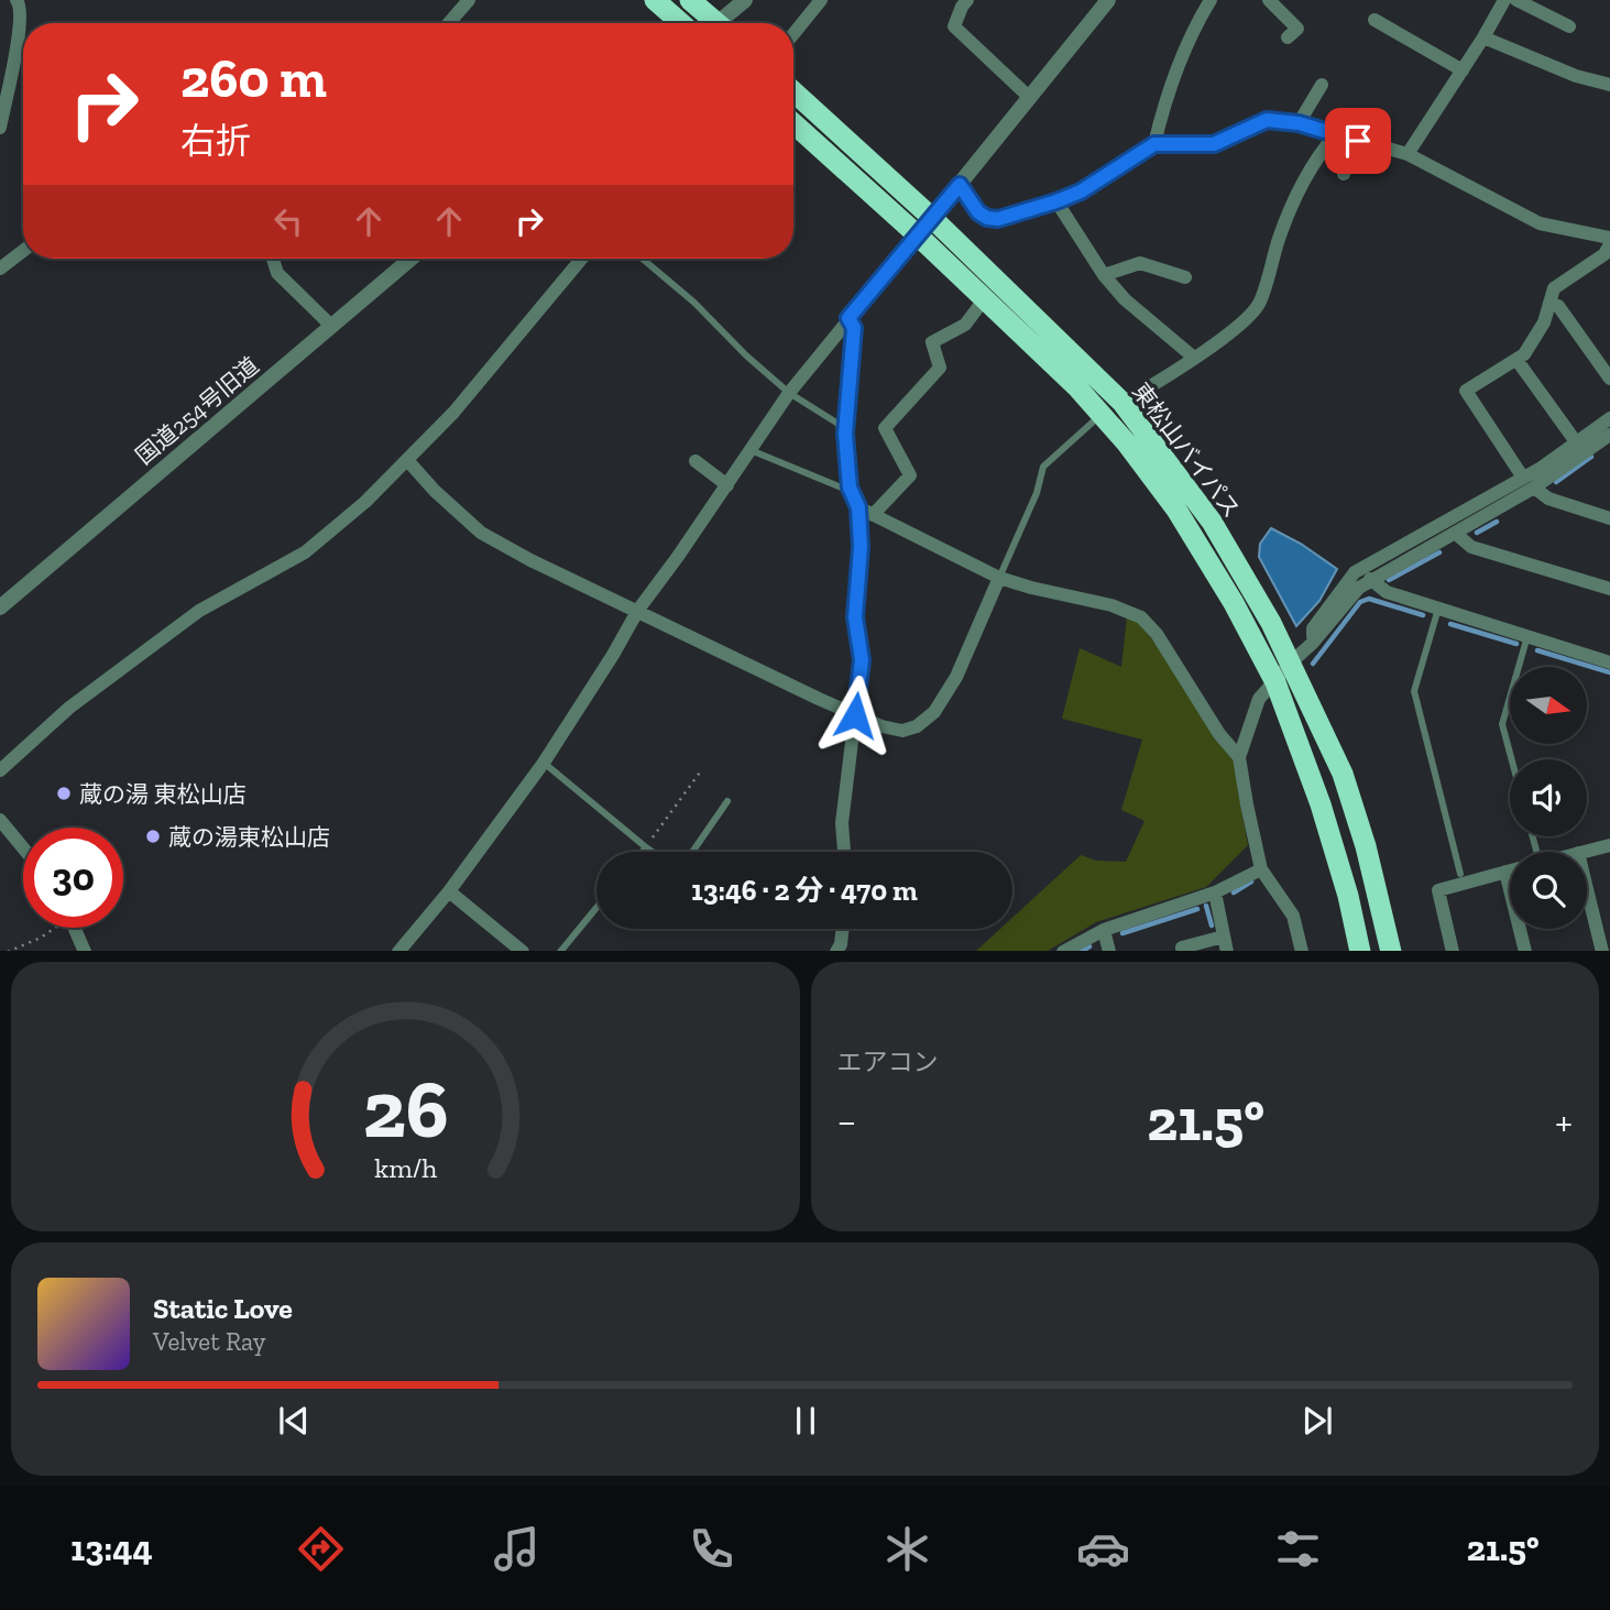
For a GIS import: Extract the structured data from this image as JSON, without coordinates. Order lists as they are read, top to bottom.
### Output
{
  "streets": {
    "highway": ["東松山バイパス"],
    "street": ["国道254号旧道"]
  },
  "places": ["蔵の湯 東松山店", "蔵の湯東松山店"],
  "north": "right",
  "page": {
    "turn": ["260 m", "右折"],
    "limit": "30",
    "trip": "13:46 · 2 分 · 470 m",
    "tile": "エアコン",
    "heat": ["−", "21.5°", "+"],
    "song": ["Static Love", "Velvet Ray"],
    "tabs": ["13:44", "21.5°"],
    "gauge": ["26", "km/h"]
  }
}
